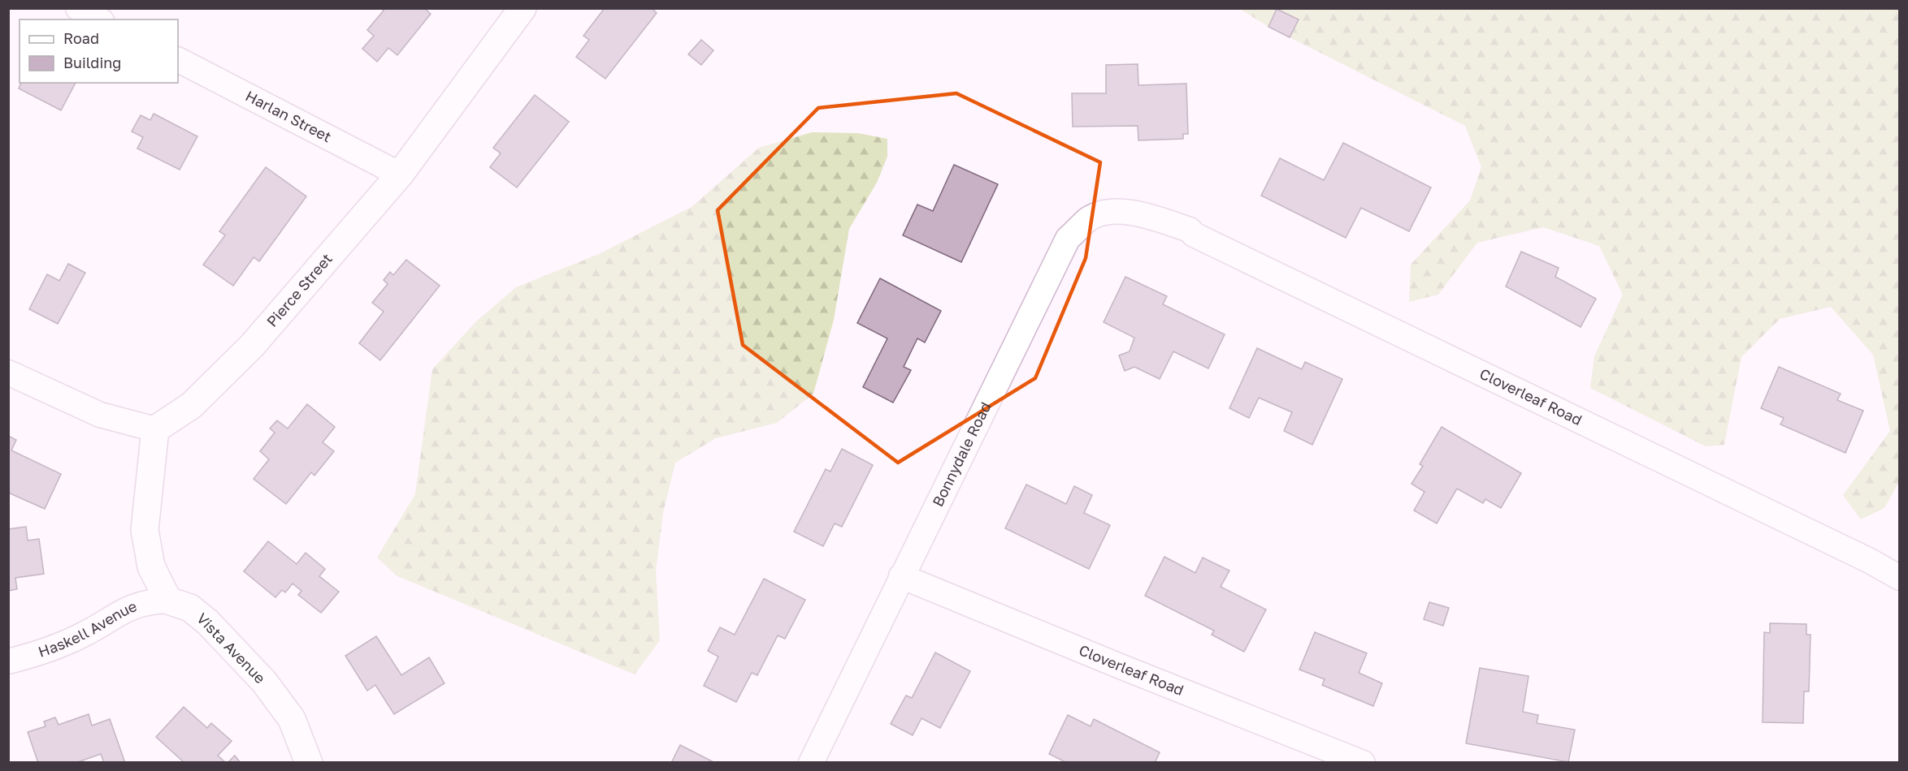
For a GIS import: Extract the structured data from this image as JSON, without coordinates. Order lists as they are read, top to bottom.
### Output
{
  "streets": {
    "street": [
      "Harlan Street",
      "Pierce Street",
      "Cloverleaf Road",
      "Bonnydale Road",
      "Haskell Avenue",
      "Vista Avenue"
    ]
  },
  "crossings": [
    ["Harlan Street", "Pierce Street"],
    ["Cloverleaf Road", "Bonnydale Road"],
    ["Haskell Avenue", "Vista Avenue"]
  ],
  "legend": ["Road", "Building"]
}
